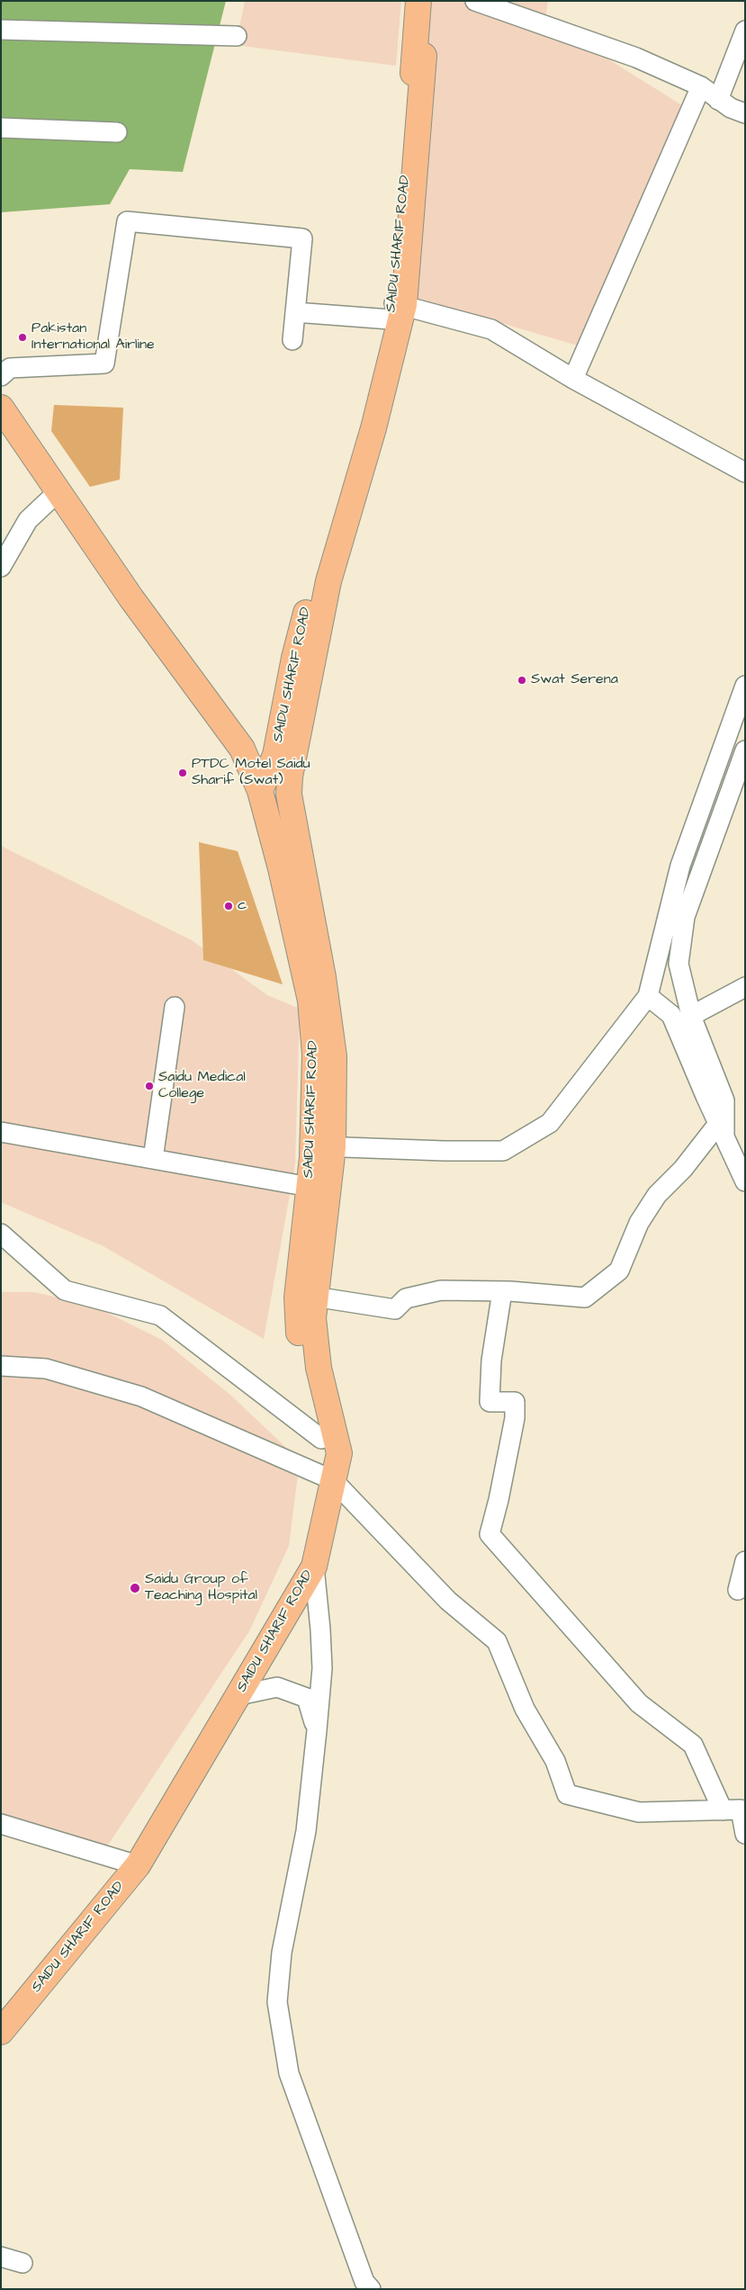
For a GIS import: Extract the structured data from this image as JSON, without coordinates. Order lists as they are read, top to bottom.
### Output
{
  "streets": {
    "main road": ["SAIDU SHARIF ROAD"]
  },
  "places": [
    "Pakistan International Airline",
    "Swat Serena",
    "PTDC Motel Saidu Sharif (Swat)",
    "c",
    "Saidu Medical College",
    "Saidu Group of Teaching Hospital"
  ]
}
